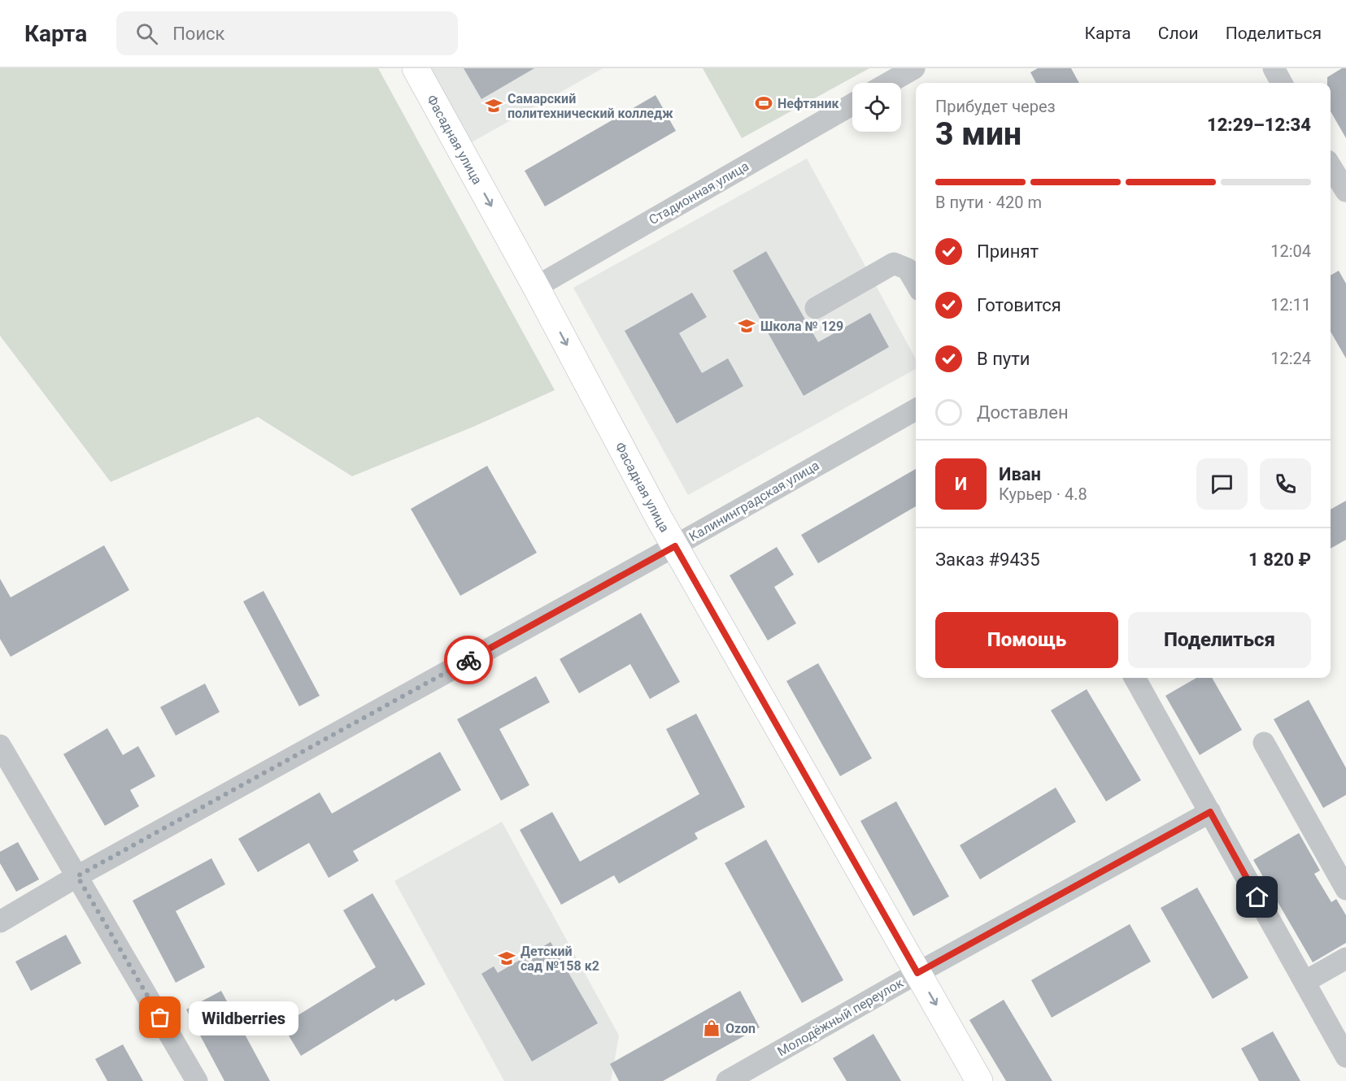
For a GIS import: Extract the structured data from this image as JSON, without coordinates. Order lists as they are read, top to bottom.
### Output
{
  "streets": {
    "main road": ["Фасадная улица"],
    "street": ["Стадионная улица", "Калининградская улица", "Молодёжный переулок"]
  },
  "crossings": [
    ["Фасадная улица", "Стадионная улица"],
    ["Фасадная улица", "Калининградская улица"],
    ["Фасадная улица", "Молодёжный переулок"]
  ],
  "one_way": ["Фасадная улица"],
  "places": {
    "sports": ["Нефтяник"],
    "school or university": ["Самарский политехнический колледж", "Школа № 129", "Детский сад №158 к2"],
    "other": ["Wildberries"],
    "shop": ["Ozon"]
  },
  "page": {
    "header": "Карта",
    "search": "Поиск",
    "nav": ["Карта", "Слои", "Поделиться"],
    "heading": ["3 мин", "Прибудет через", "12:29–12:34"],
    "panel": [
      "Иван",
      "Курьер · 4.8",
      "Заказ #9435",
      "1 820 ₽"
    ],
    "bar": "В пути · 420 m",
    "list": [
      ["Принят", "12:04"],
      ["Готовится", "12:11"],
      ["В пути", "12:24"],
      "Доставлен"
    ],
    "round": "И",
    "buttons": ["Помощь", "Поделиться"],
    "bubble": "Wildberries"
  }
}
